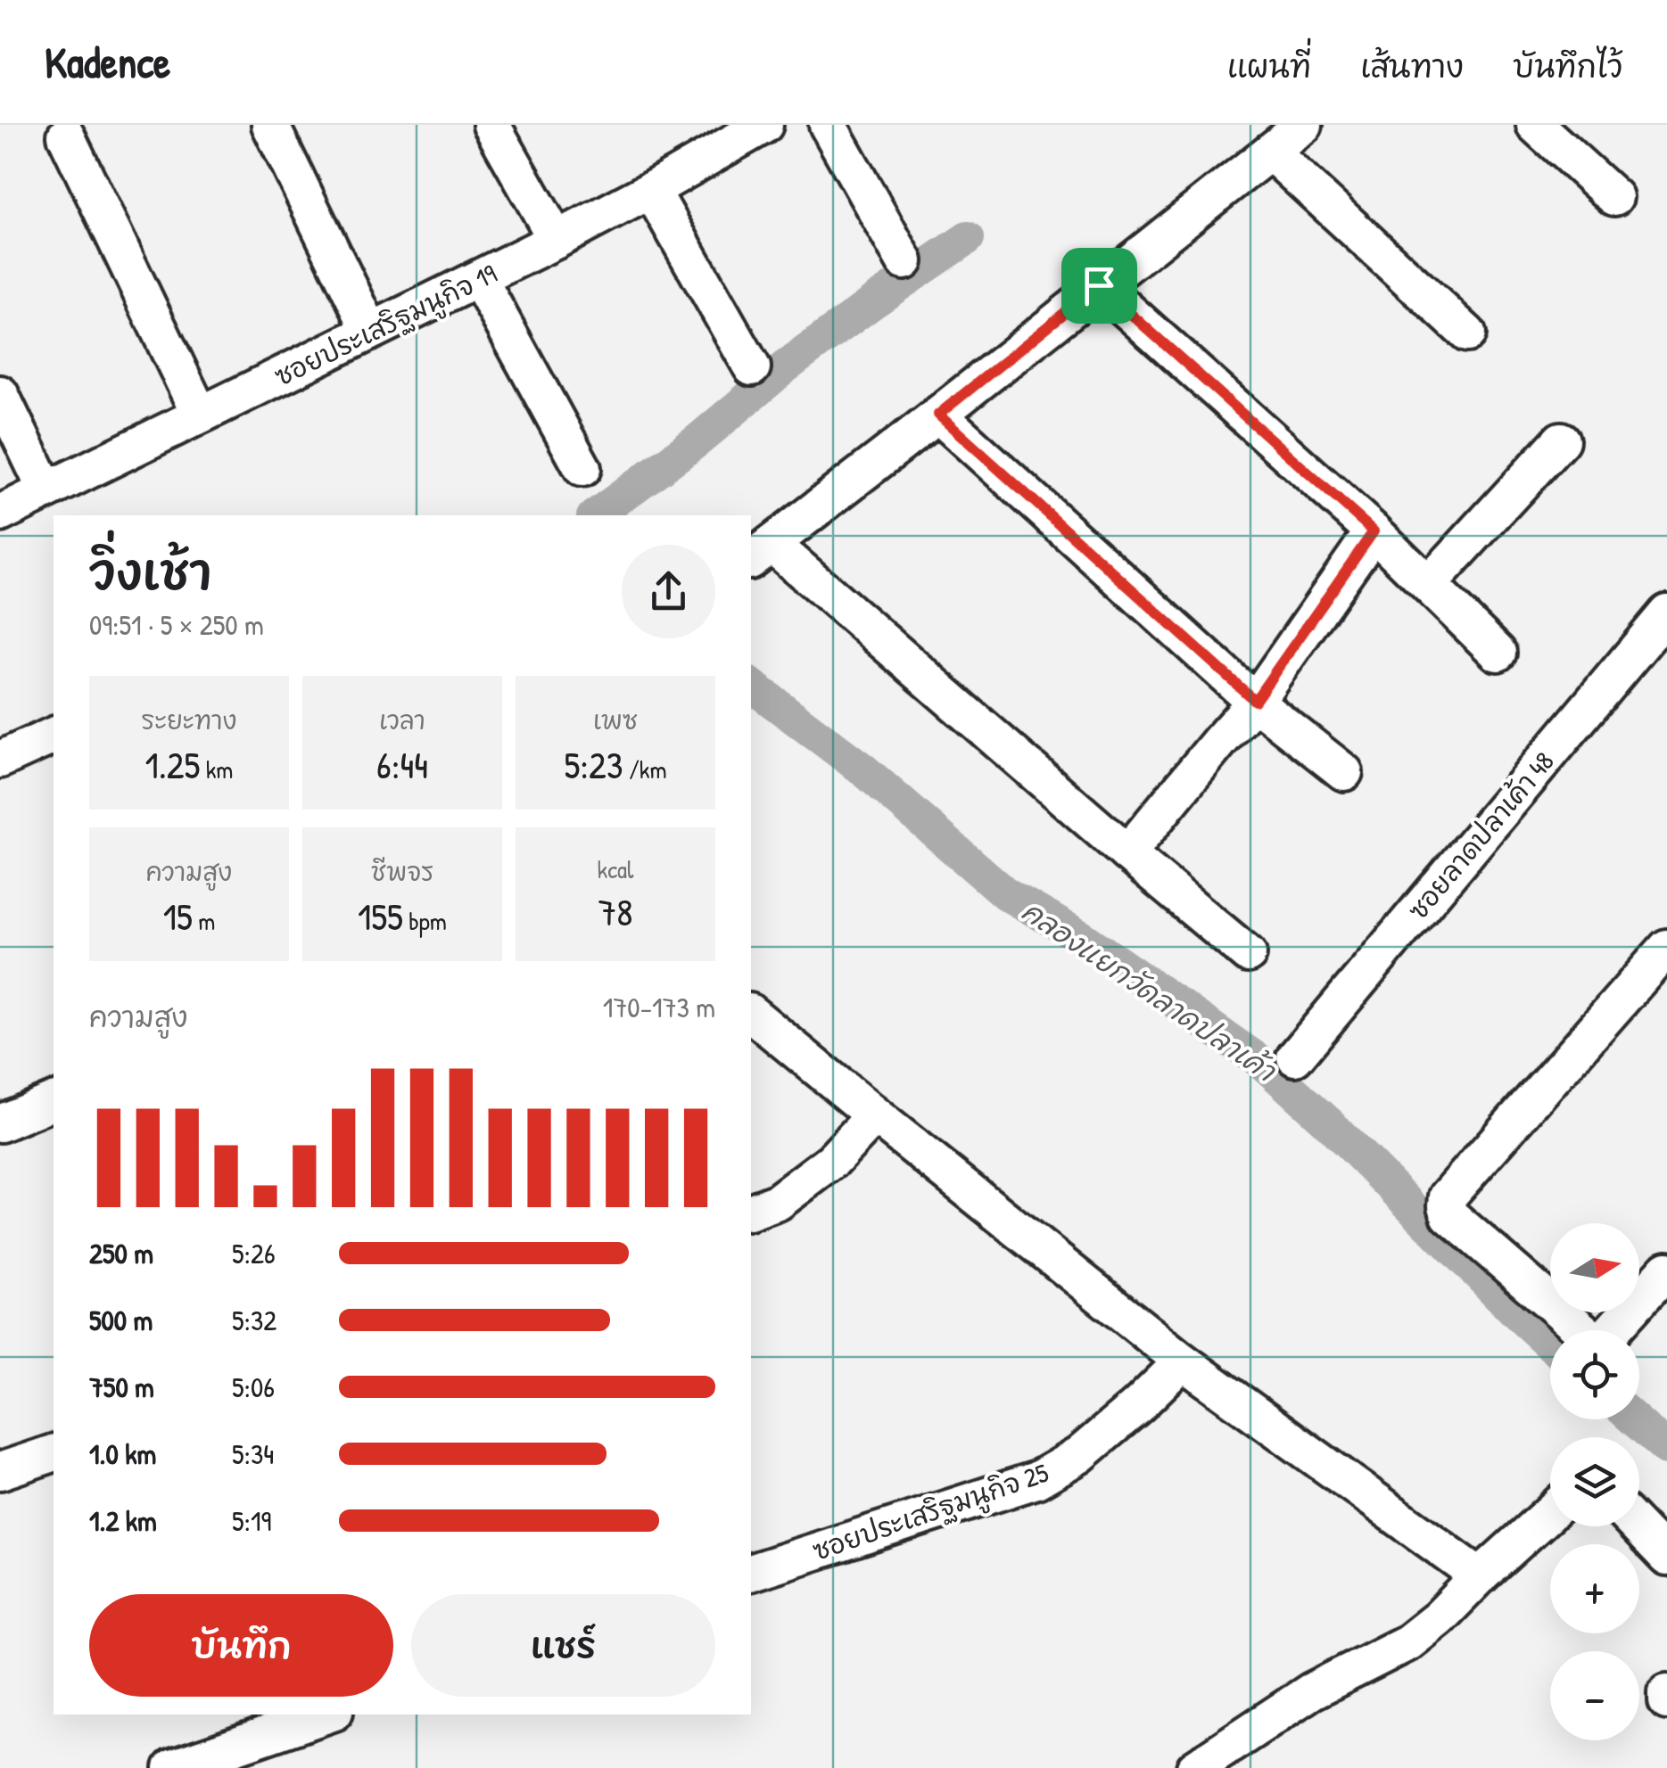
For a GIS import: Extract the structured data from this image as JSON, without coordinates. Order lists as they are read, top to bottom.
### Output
{
  "streets": {
    "street": ["ซอยประเสริฐมนูกิจ 19", "ซอยลาดปลาเค้า 48", "ซอยประเสริฐมนูกิจ 25"]
  },
  "water": ["คลองแยกวัดลาดปลาเค้า"],
  "north": "right",
  "page": {
    "header": "Kadence",
    "nav": ["แผนที่", "เส้นทาง", "บันทึกไว้"],
    "heading": ["วิ่งเช้า", "09:51 · 5 × 250 m"],
    "stats": [
      ["ระยะทาง", "1.25 km"],
      ["เวลา", "6:44"],
      ["เพซ", "5:23 /km"],
      ["ความสูง", "15 m"],
      ["ชีพจร", "155 bpm"],
      ["kcal", "78"]
    ],
    "chart": ["ความสูง", "170–173 m"],
    "list": [
      {
        "name": "250 m",
        "note": "5:26"
      },
      {
        "name": "500 m",
        "note": "5:32"
      },
      {
        "name": "750 m",
        "note": "5:06"
      },
      {
        "name": "1.0 km",
        "note": "5:34"
      },
      {
        "name": "1.2 km",
        "note": "5:19"
      }
    ],
    "map_buttons": ["+", "−"],
    "buttons": ["บันทึก", "แชร์"]
  }
}
